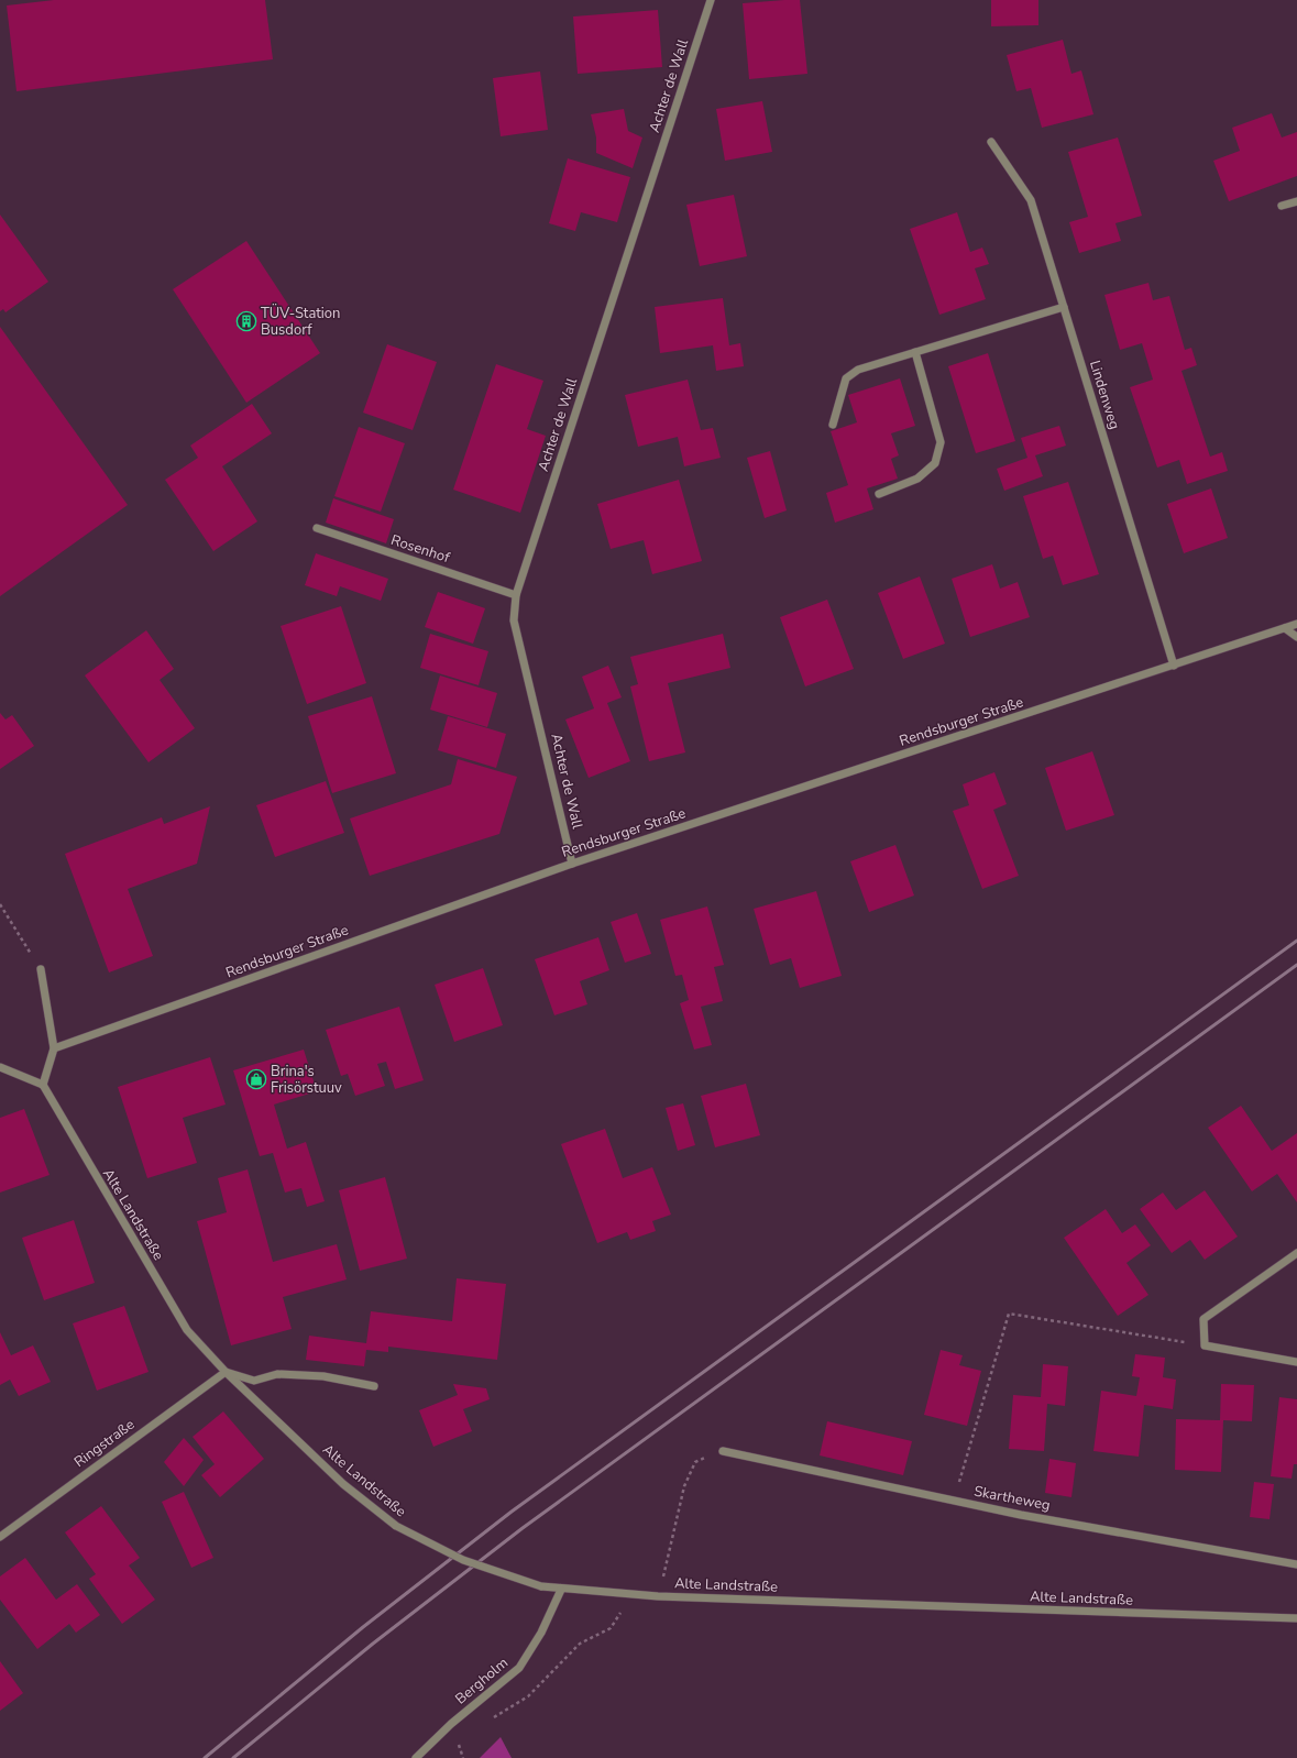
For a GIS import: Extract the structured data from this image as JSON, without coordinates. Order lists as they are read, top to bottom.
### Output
{
  "streets": {
    "street": [
      "Achter de Wall",
      "Lindenweg",
      "Rosenhof",
      "Rendsburger Straße",
      "Alte Landstraße",
      "Ringstraße",
      "Skartheweg",
      "Bergholm"
    ]
  },
  "crossings": [
    ["Achter de Wall", "Rosenhof"],
    ["Achter de Wall", "Rendsburger Straße"],
    ["Lindenweg", "Rendsburger Straße"],
    ["Alte Landstraße", "Ringstraße"],
    ["Alte Landstraße", "Bergholm"]
  ],
  "places": {
    "building": ["TÜV-Station Busdorf"],
    "shop": ["Brina's Frisörstuuv"]
  }
}
